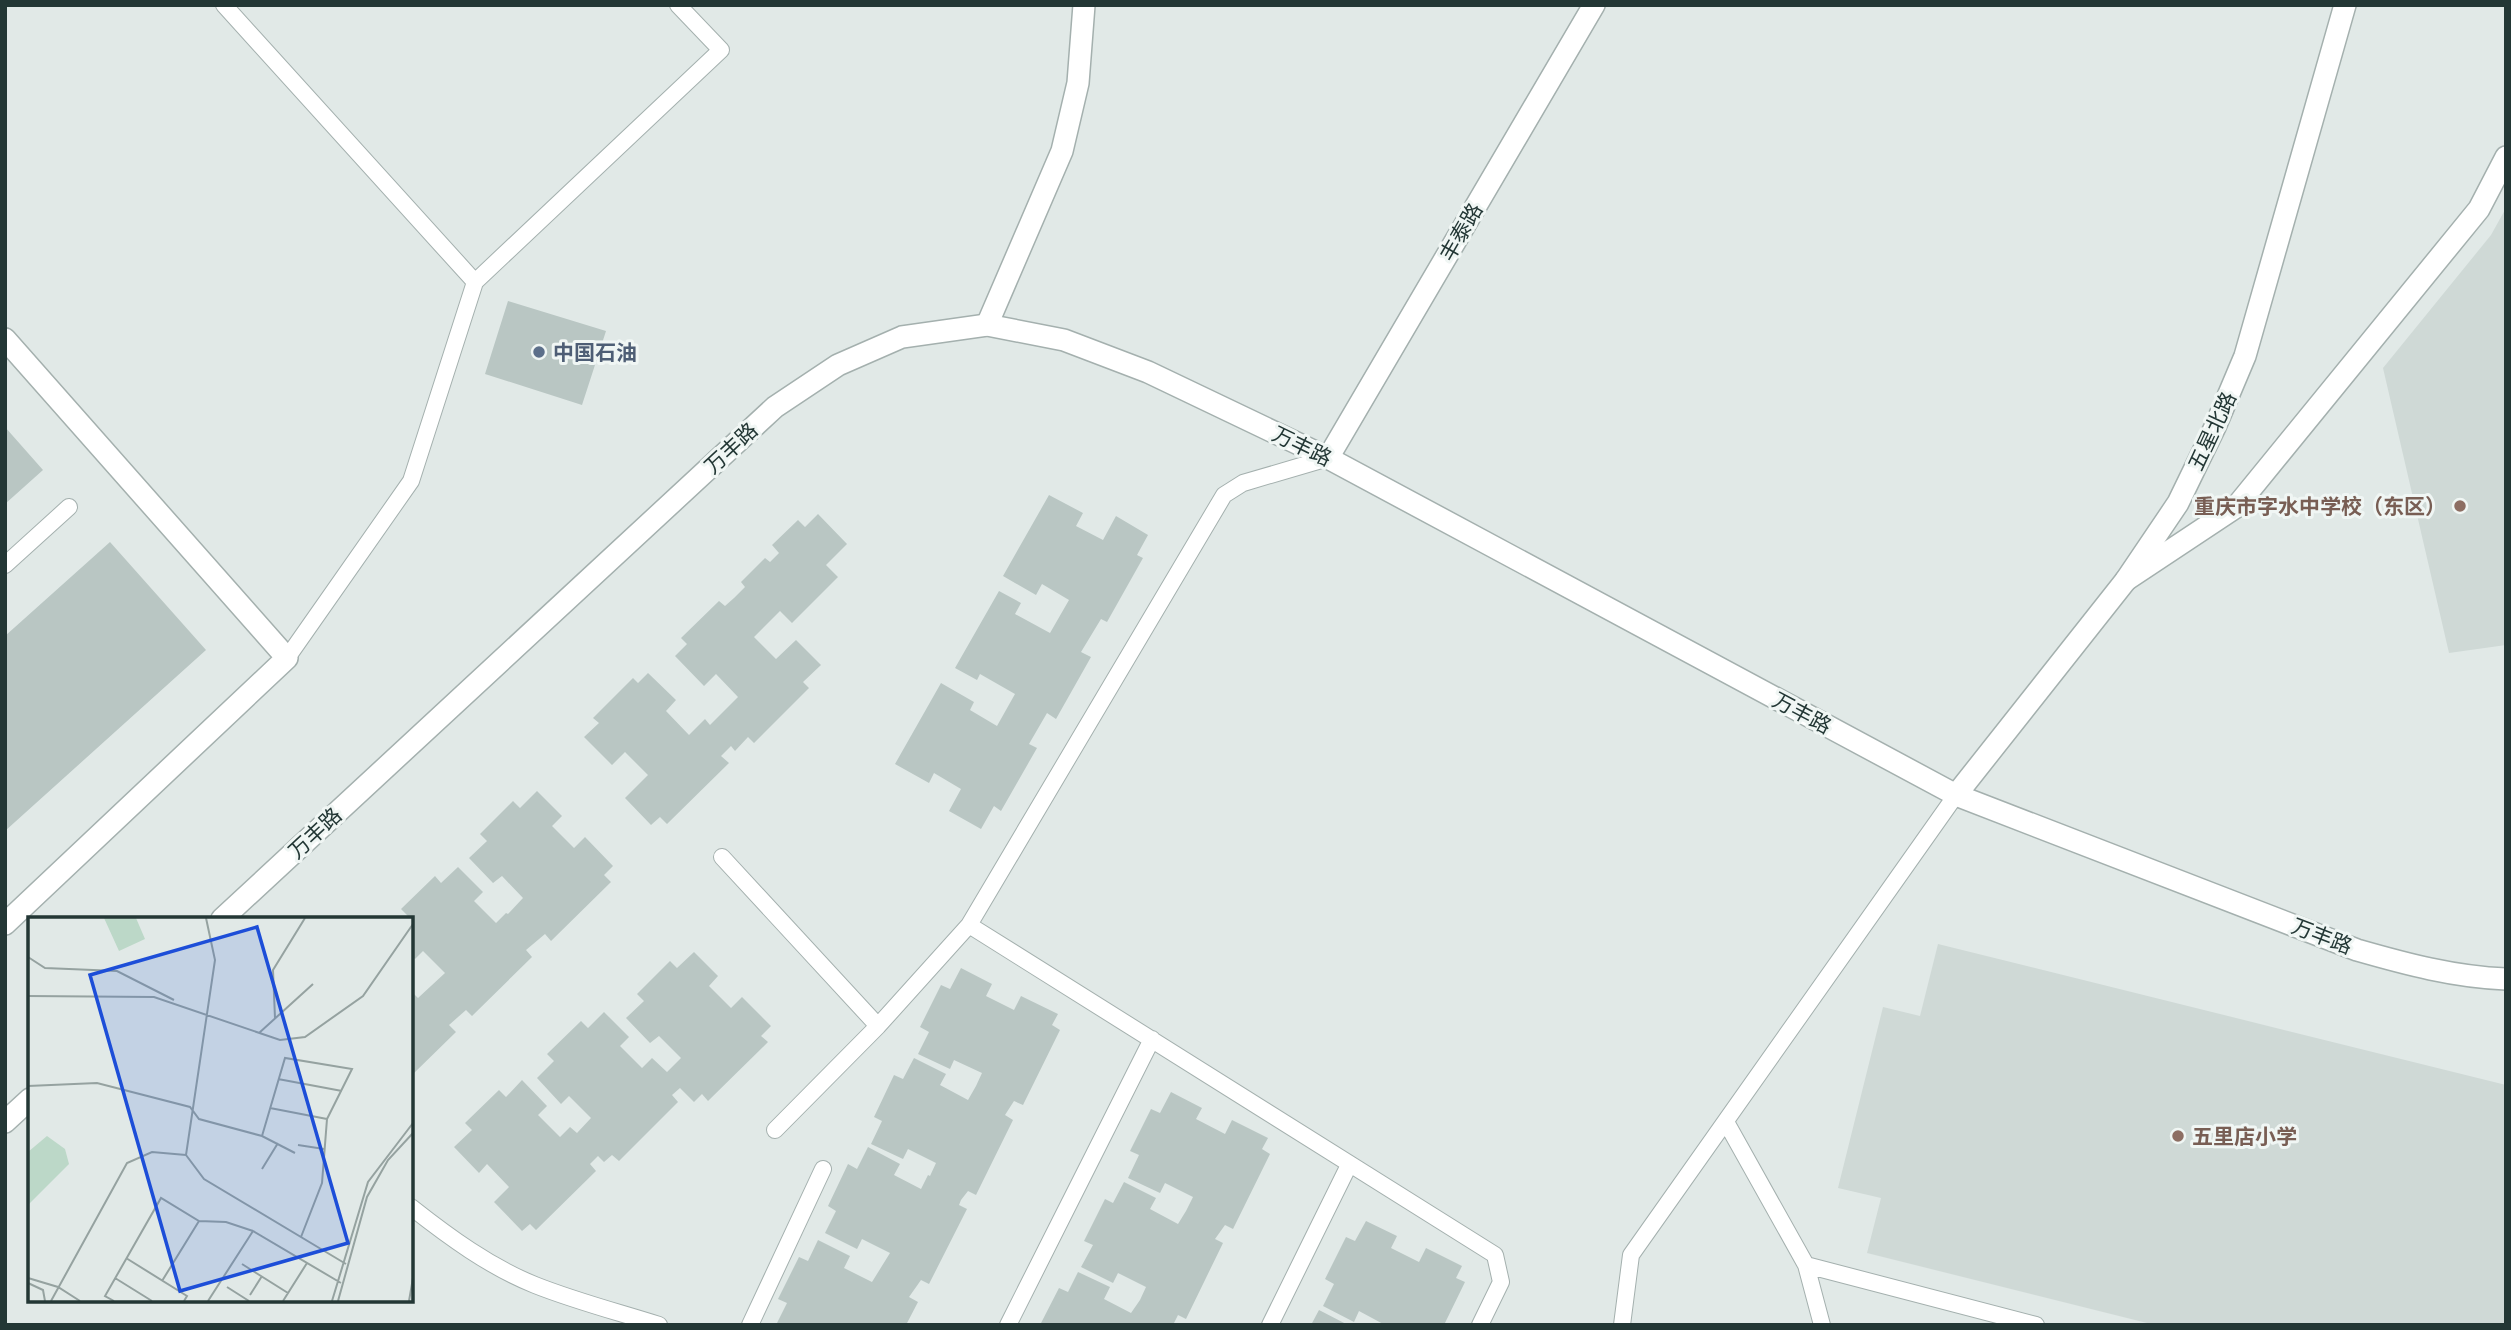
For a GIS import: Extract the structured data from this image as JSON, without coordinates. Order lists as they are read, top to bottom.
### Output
{
  "streets": {
    "street": ["丰泰路", "五星北路", "万丰路"]
  },
  "crossings": [
    ["丰泰路", "万丰路"],
    ["五星北路", "万丰路"]
  ],
  "places": ["中国石油", "重庆市字水中学校（东区）", "五里店小学"]
}
